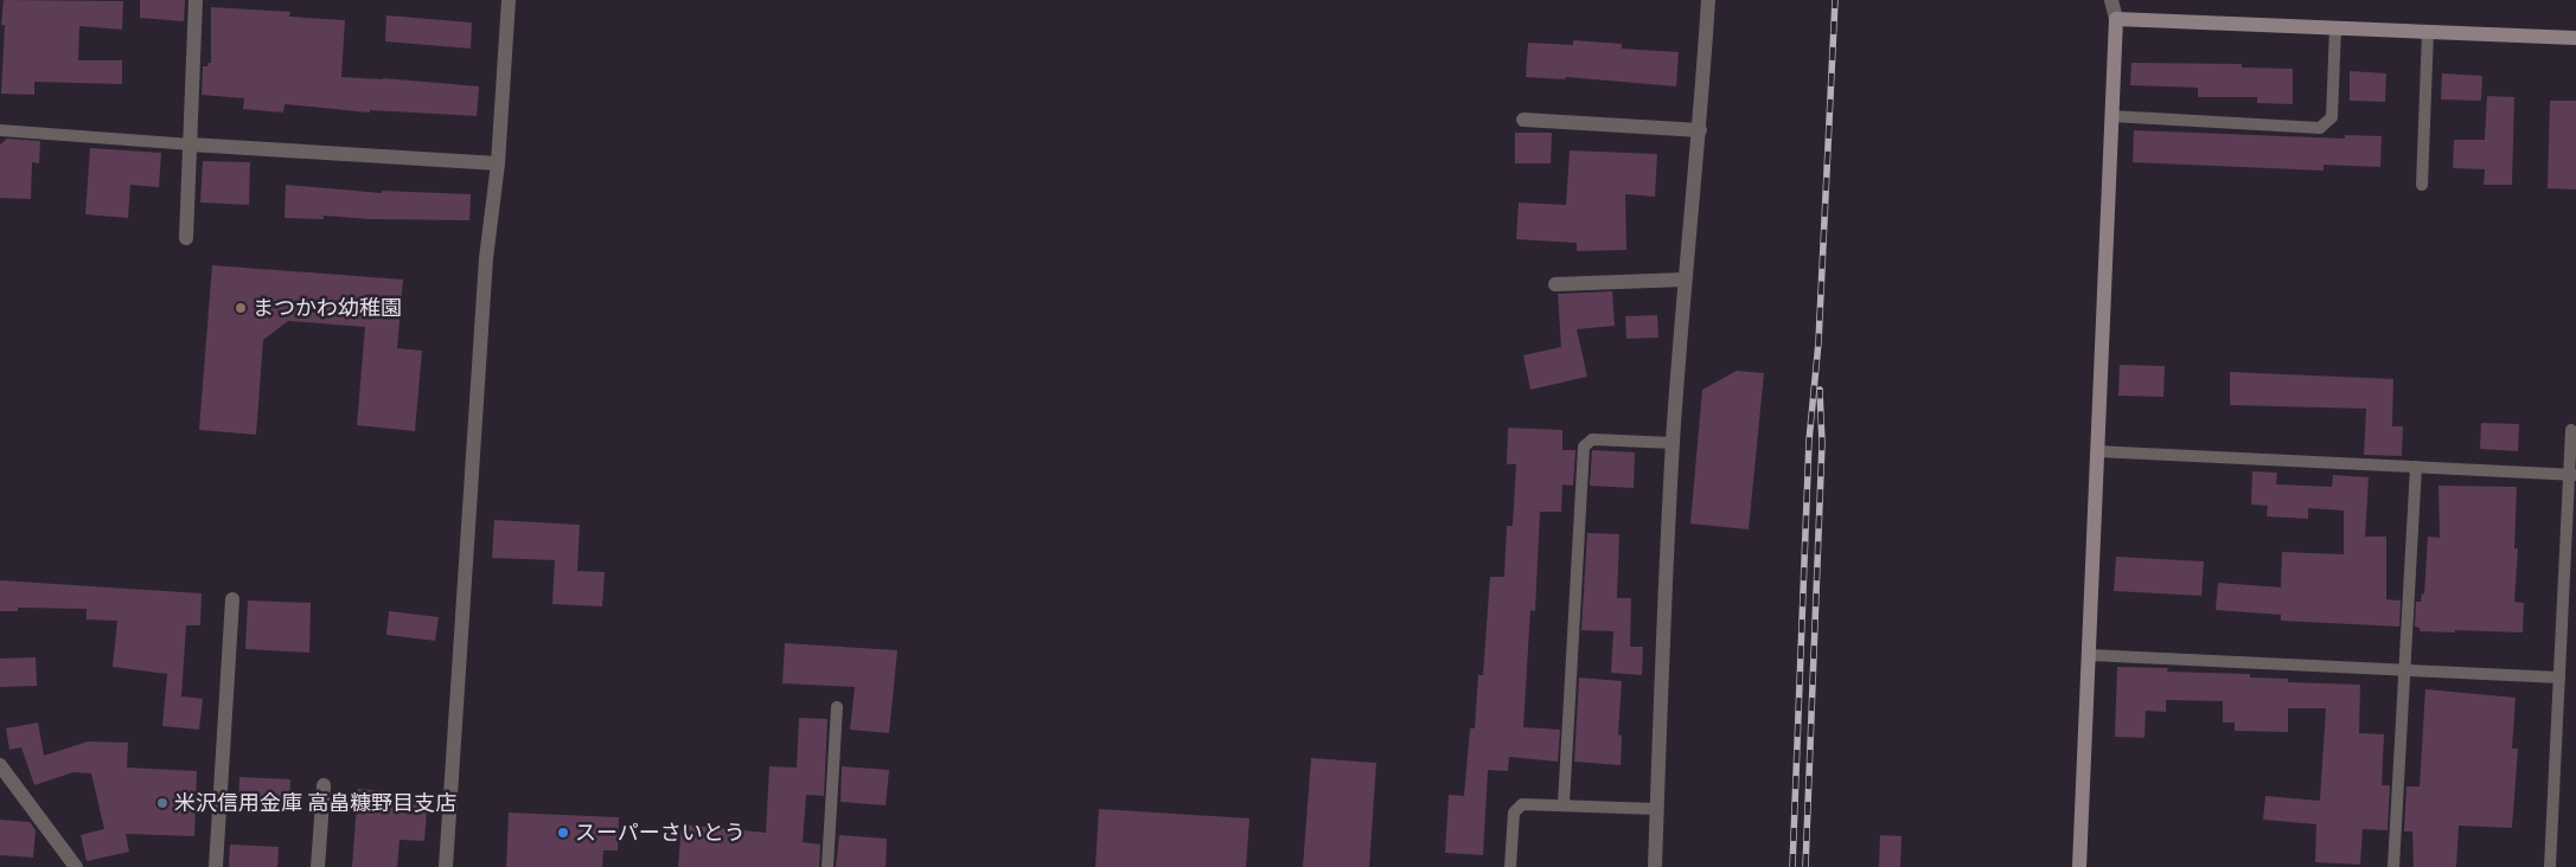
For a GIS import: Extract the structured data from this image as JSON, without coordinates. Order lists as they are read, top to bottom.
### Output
{
  "places": ["まつかわ幼稚園", "米沢信用金庫 高畠糠野目支店", "スーパーさいとう"]
}
